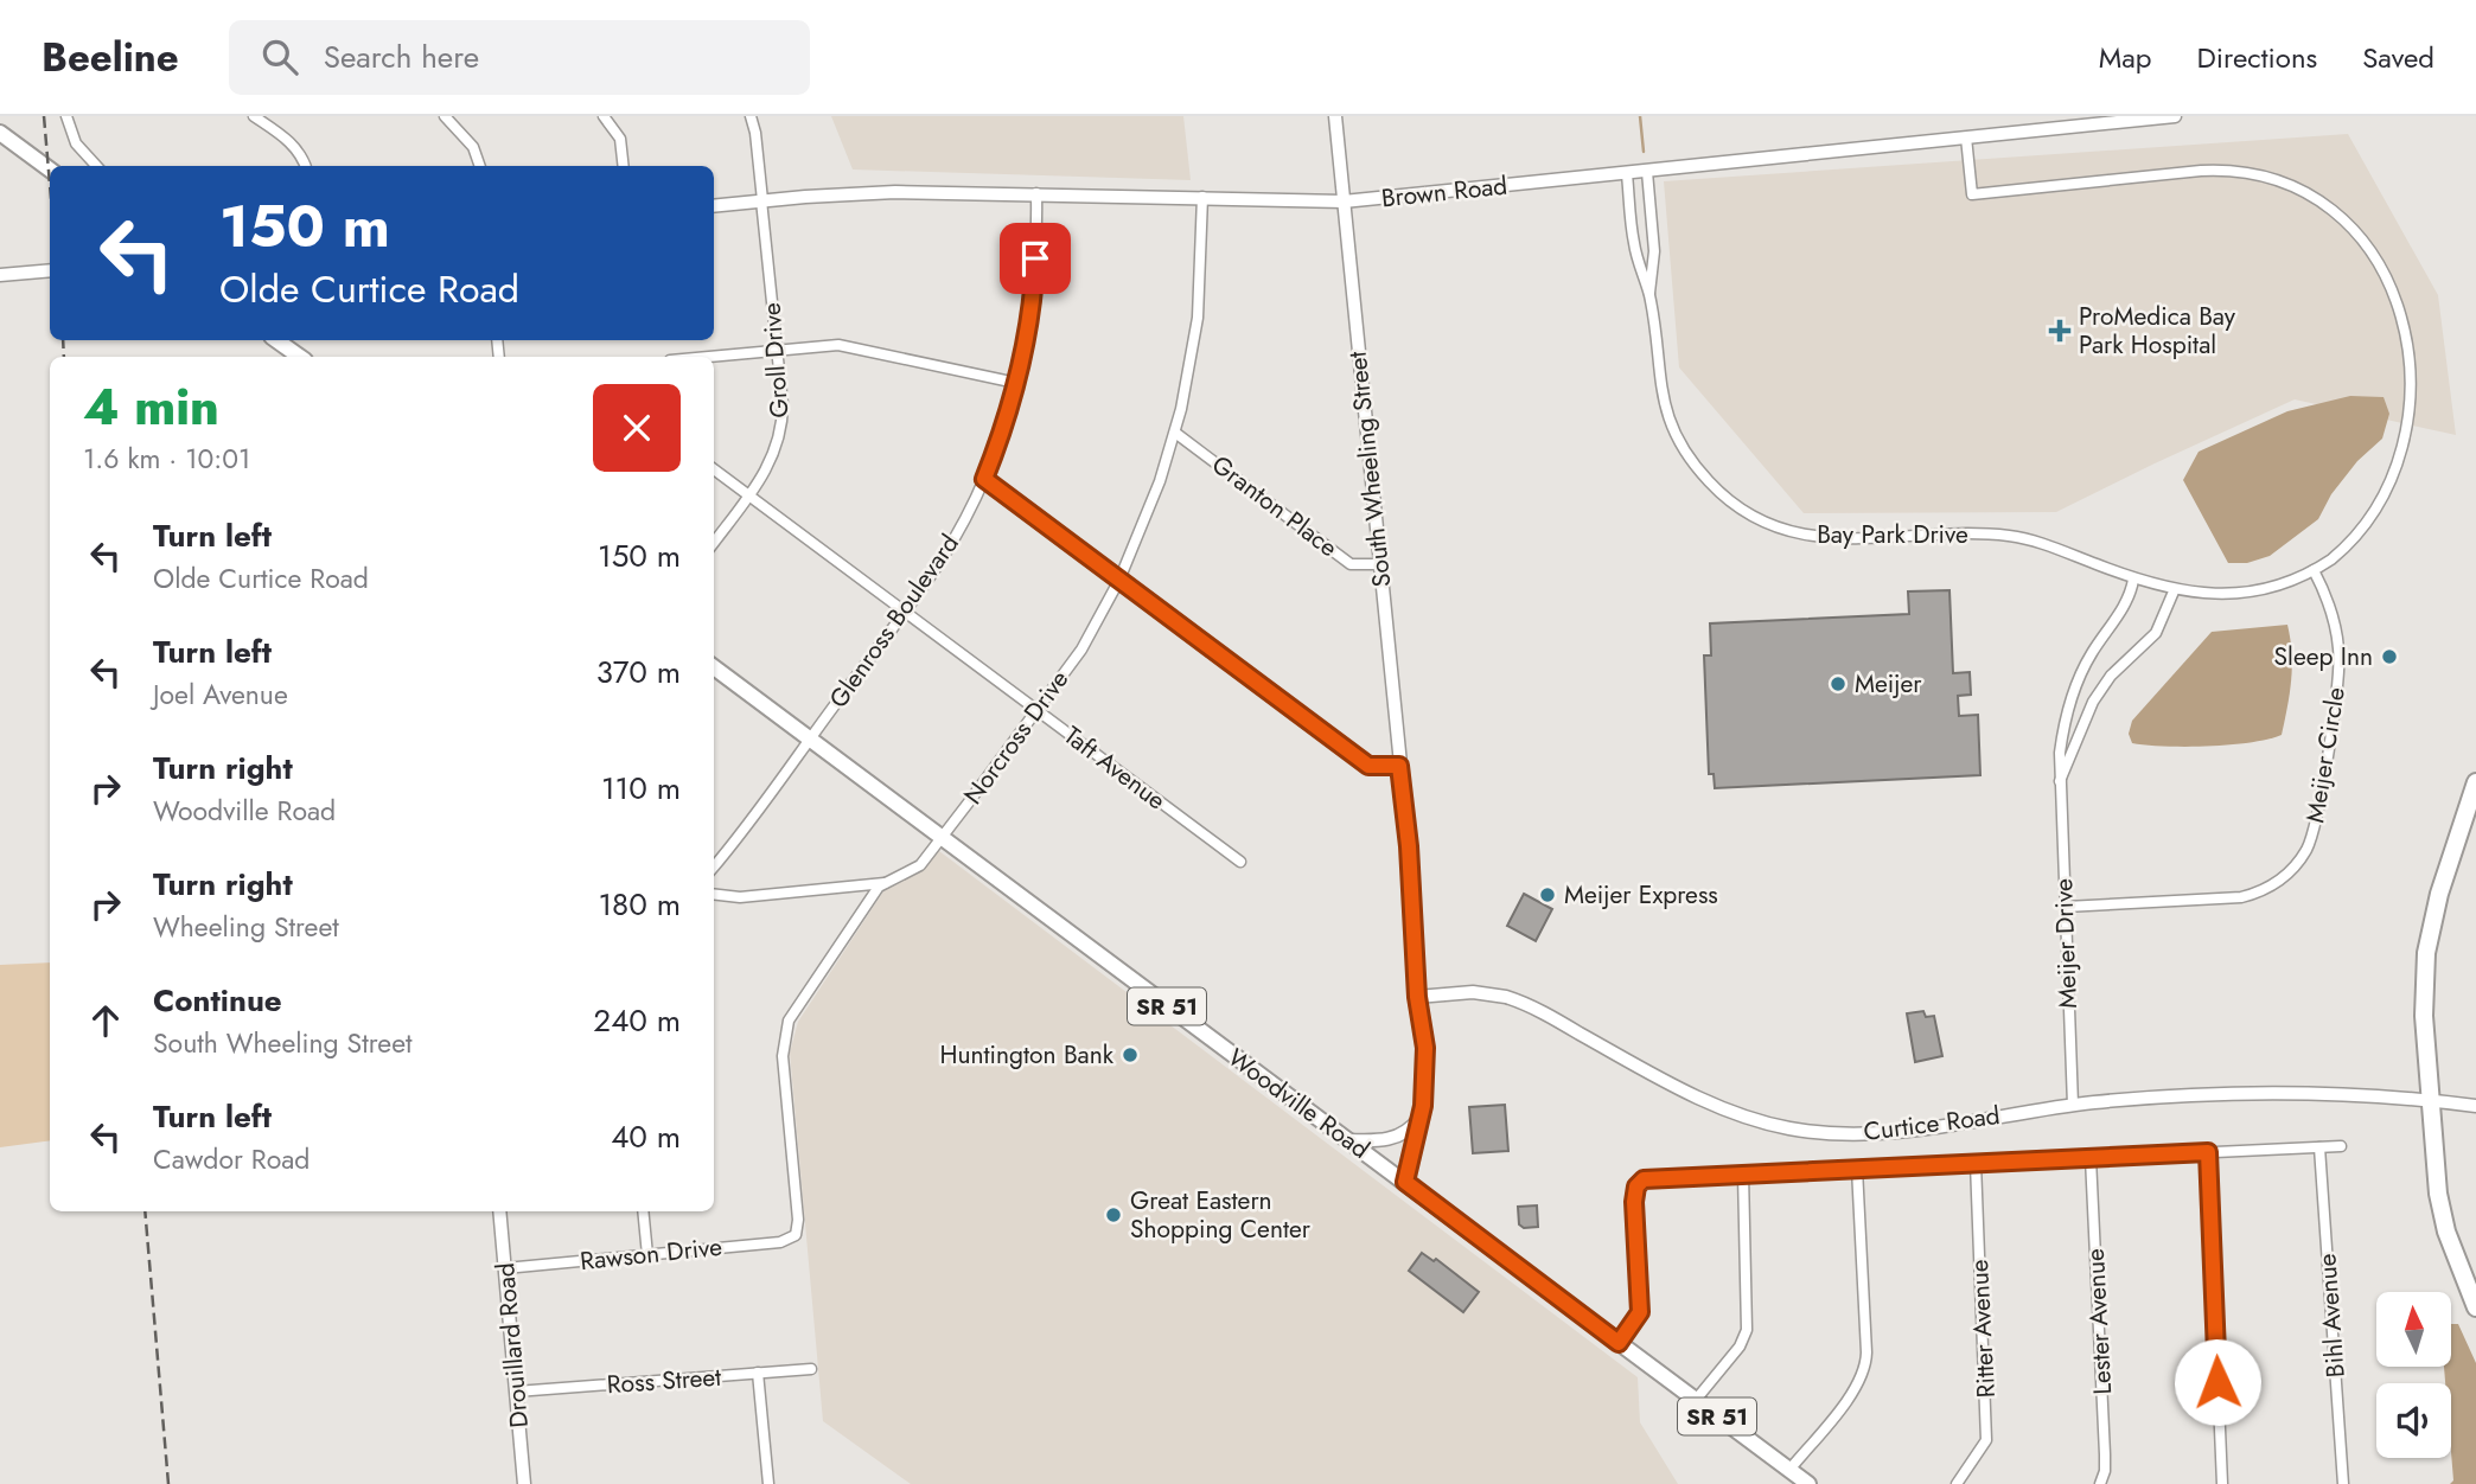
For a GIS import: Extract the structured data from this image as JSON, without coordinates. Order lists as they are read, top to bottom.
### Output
{
  "streets": {
    "main road": ["SR 51", "Woodville Road"],
    "street": [
      "Brown Road",
      "Groll Drive",
      "South Wheeling Street",
      "Granton Place",
      "Bay Park Drive",
      "Glenross Boulevard",
      "Norcross Drive",
      "Meijer Circle",
      "Taft Avenue",
      "Meijer Drive",
      "Curtice Road",
      "Rawson Drive",
      "Bihl Avenue",
      "Lester Avenue",
      "Ritter Avenue",
      "Drouillard Road",
      "Ross Street"
    ]
  },
  "crossings": [
    ["Brown Road", "Groll Drive"],
    ["Brown Road", "South Wheeling Street"],
    ["Brown Road", "Bay Park Drive"],
    ["Brown Road", "Glenross Boulevard"],
    ["Brown Road", "Norcross Drive"],
    ["Groll Drive", "Taft Avenue"],
    ["South Wheeling Street", "Granton Place"],
    ["South Wheeling Street", "Woodville Road"],
    ["South Wheeling Street", "Curtice Road"],
    ["Granton Place", "Norcross Drive"],
    ["Bay Park Drive", "Meijer Circle"],
    ["Bay Park Drive", "Meijer Drive"],
    ["Glenross Boulevard", "Taft Avenue"],
    ["Glenross Boulevard", "Woodville Road"],
    ["Norcross Drive", "Taft Avenue"],
    ["Norcross Drive", "Woodville Road"],
    ["Norcross Drive", "Rawson Drive"],
    ["Meijer Circle", "Meijer Drive"],
    ["Meijer Drive", "Curtice Road"],
    ["Rawson Drive", "Drouillard Road"],
    ["Drouillard Road", "Ross Street"]
  ],
  "places": {
    "health": ["ProMedica Bay Park Hospital"],
    "other": [
      "Sleep Inn",
      "Meijer",
      "Meijer Express",
      "Huntington Bank",
      "Great Eastern Shopping Center"
    ]
  },
  "north": "top",
  "page": {
    "header": "Beeline",
    "search": "Search here",
    "nav": ["Map", "Directions", "Saved"],
    "turn": ["150 m", "Olde Curtice Road"],
    "heading": ["4 min", "1.6 km · 10:01"],
    "list": [
      {
        "name": "Turn left",
        "note": "Olde Curtice Road",
        "value": "150 m"
      },
      {
        "name": "Turn left",
        "note": "Joel Avenue",
        "value": "370 m"
      },
      {
        "name": "Turn right",
        "note": "Woodville Road",
        "value": "110 m"
      },
      {
        "name": "Turn right",
        "note": "Wheeling Street",
        "value": "180 m"
      },
      {
        "name": "Continue",
        "note": "South Wheeling Street",
        "value": "240 m"
      },
      {
        "name": "Turn left",
        "note": "Cawdor Road",
        "value": "40 m"
      }
    ]
  }
}
